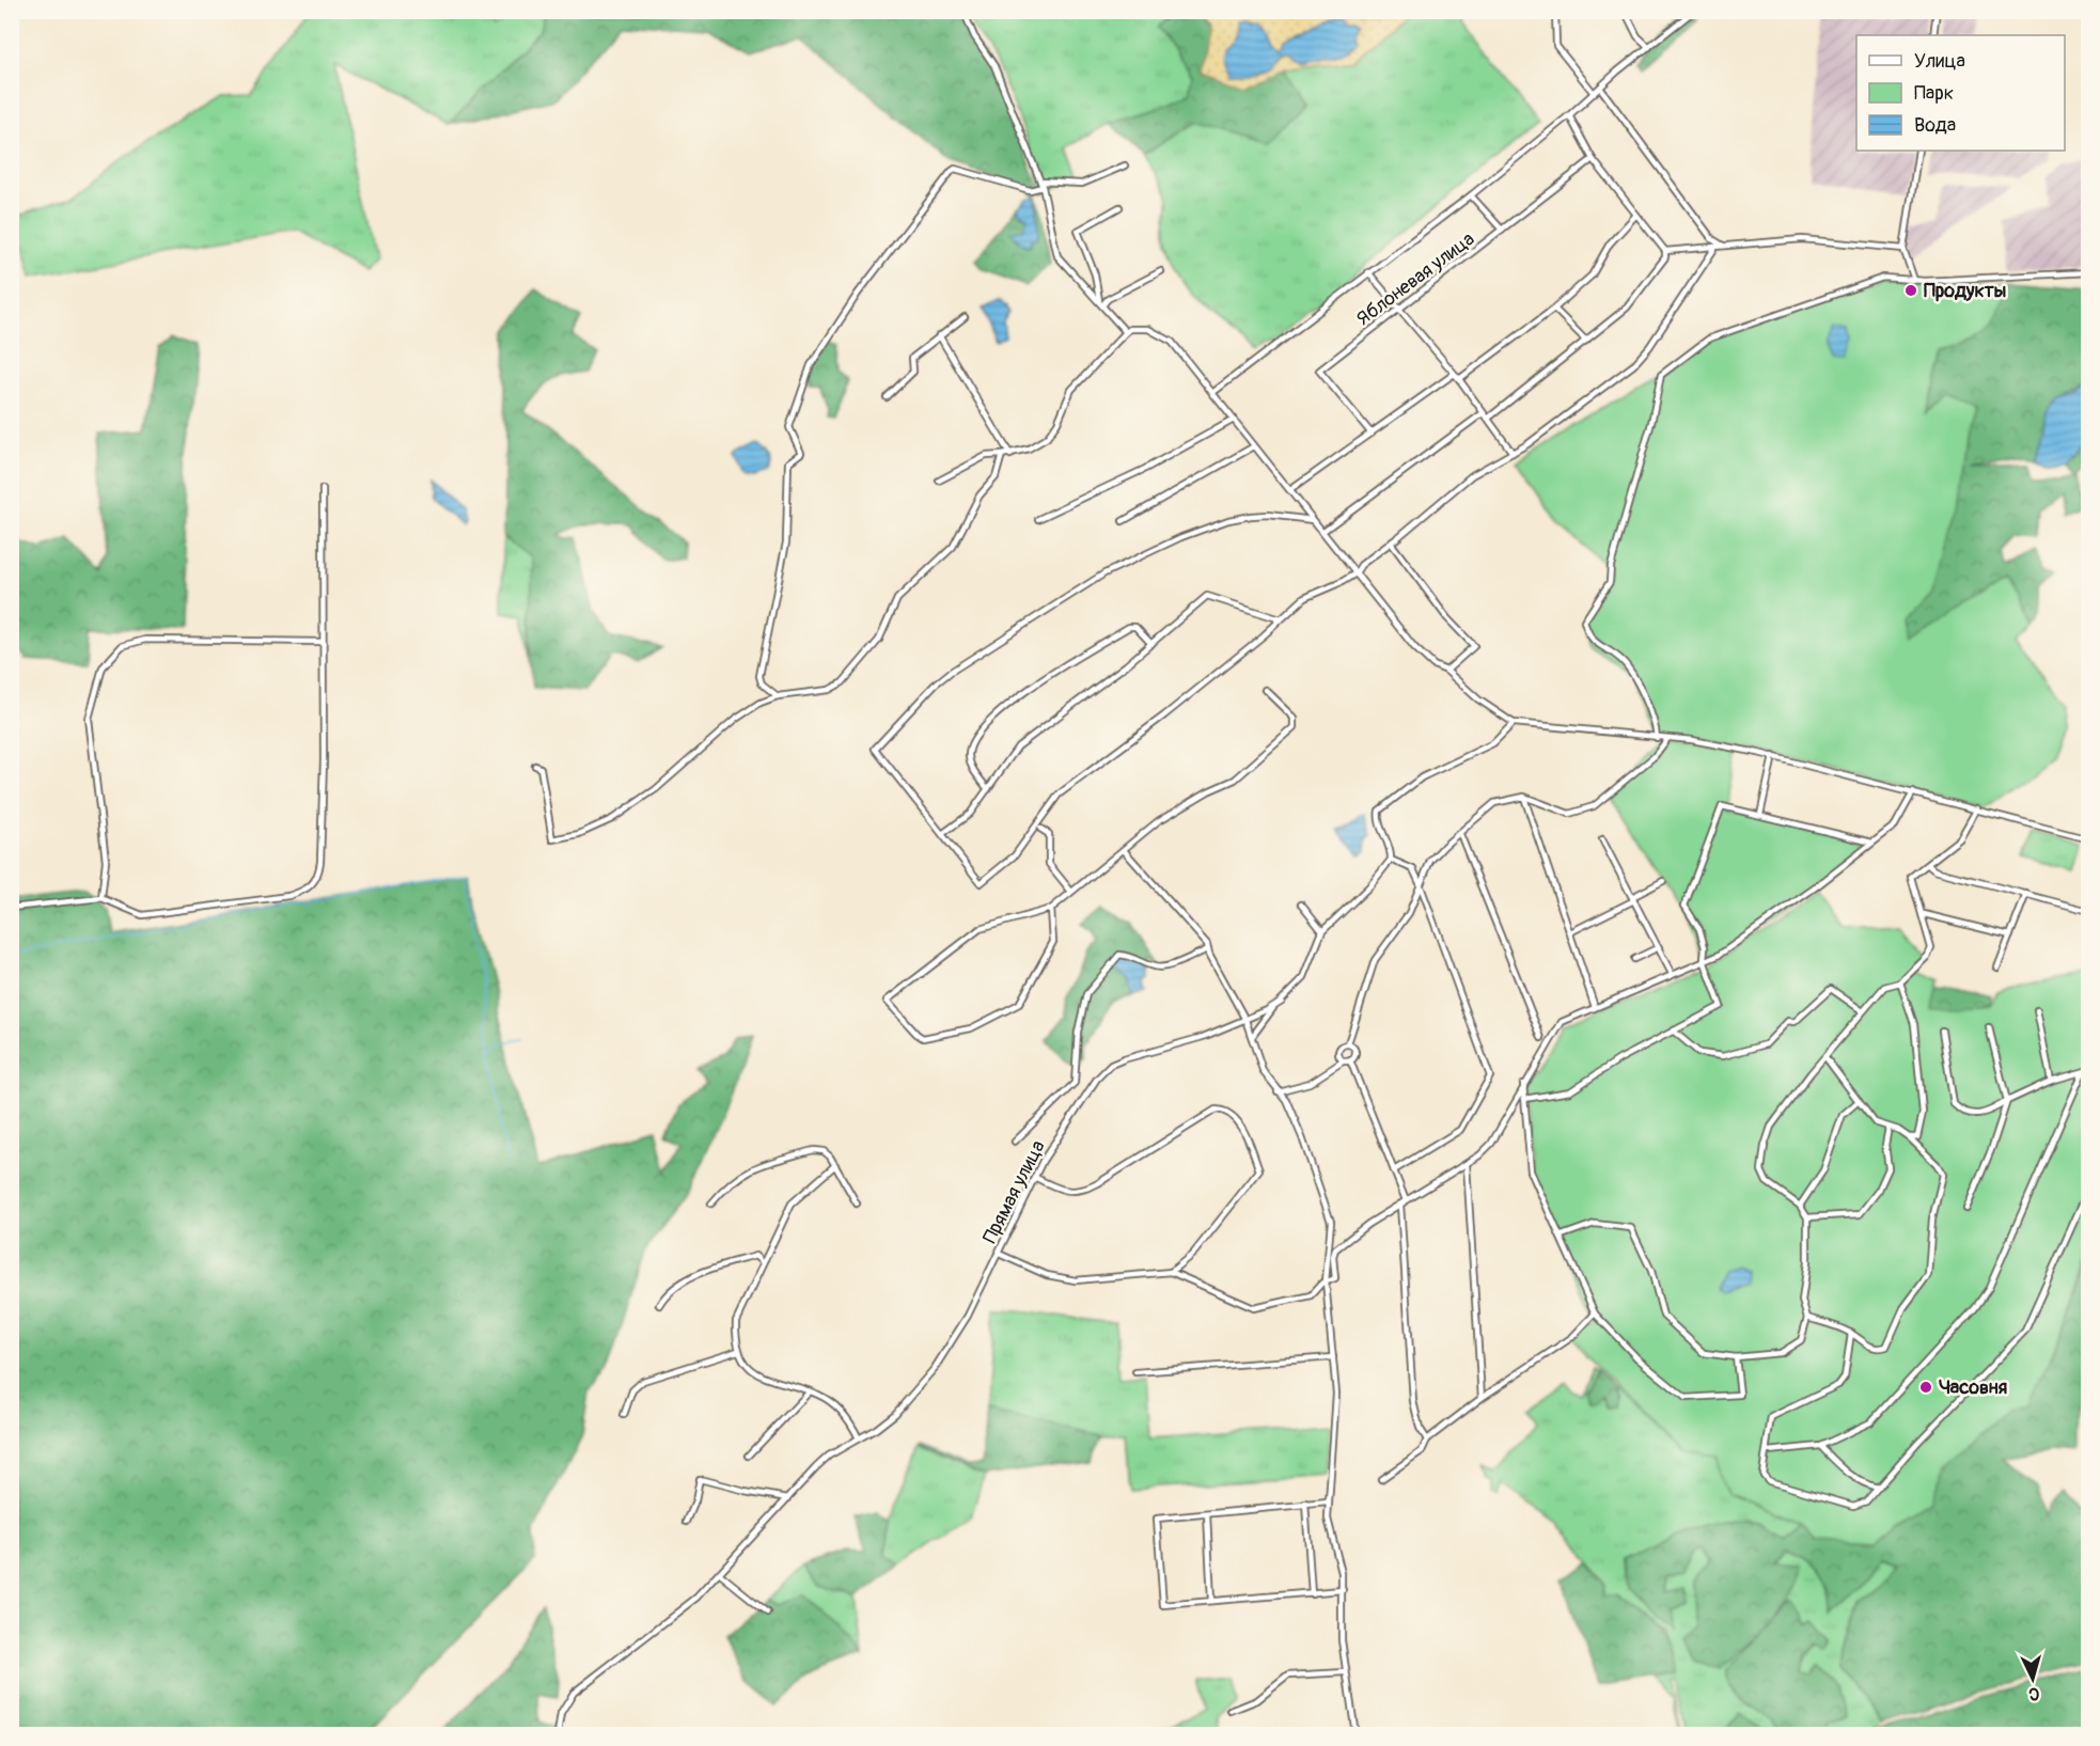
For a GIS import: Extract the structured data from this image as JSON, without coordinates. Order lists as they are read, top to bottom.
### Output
{
  "streets": {
    "street": ["Яблоневая улица", "Прямая улица"]
  },
  "places": ["Продукты", "Часовня"],
  "legend": ["Улица", "Парк", "Вода"],
  "north": "bottom"
}
